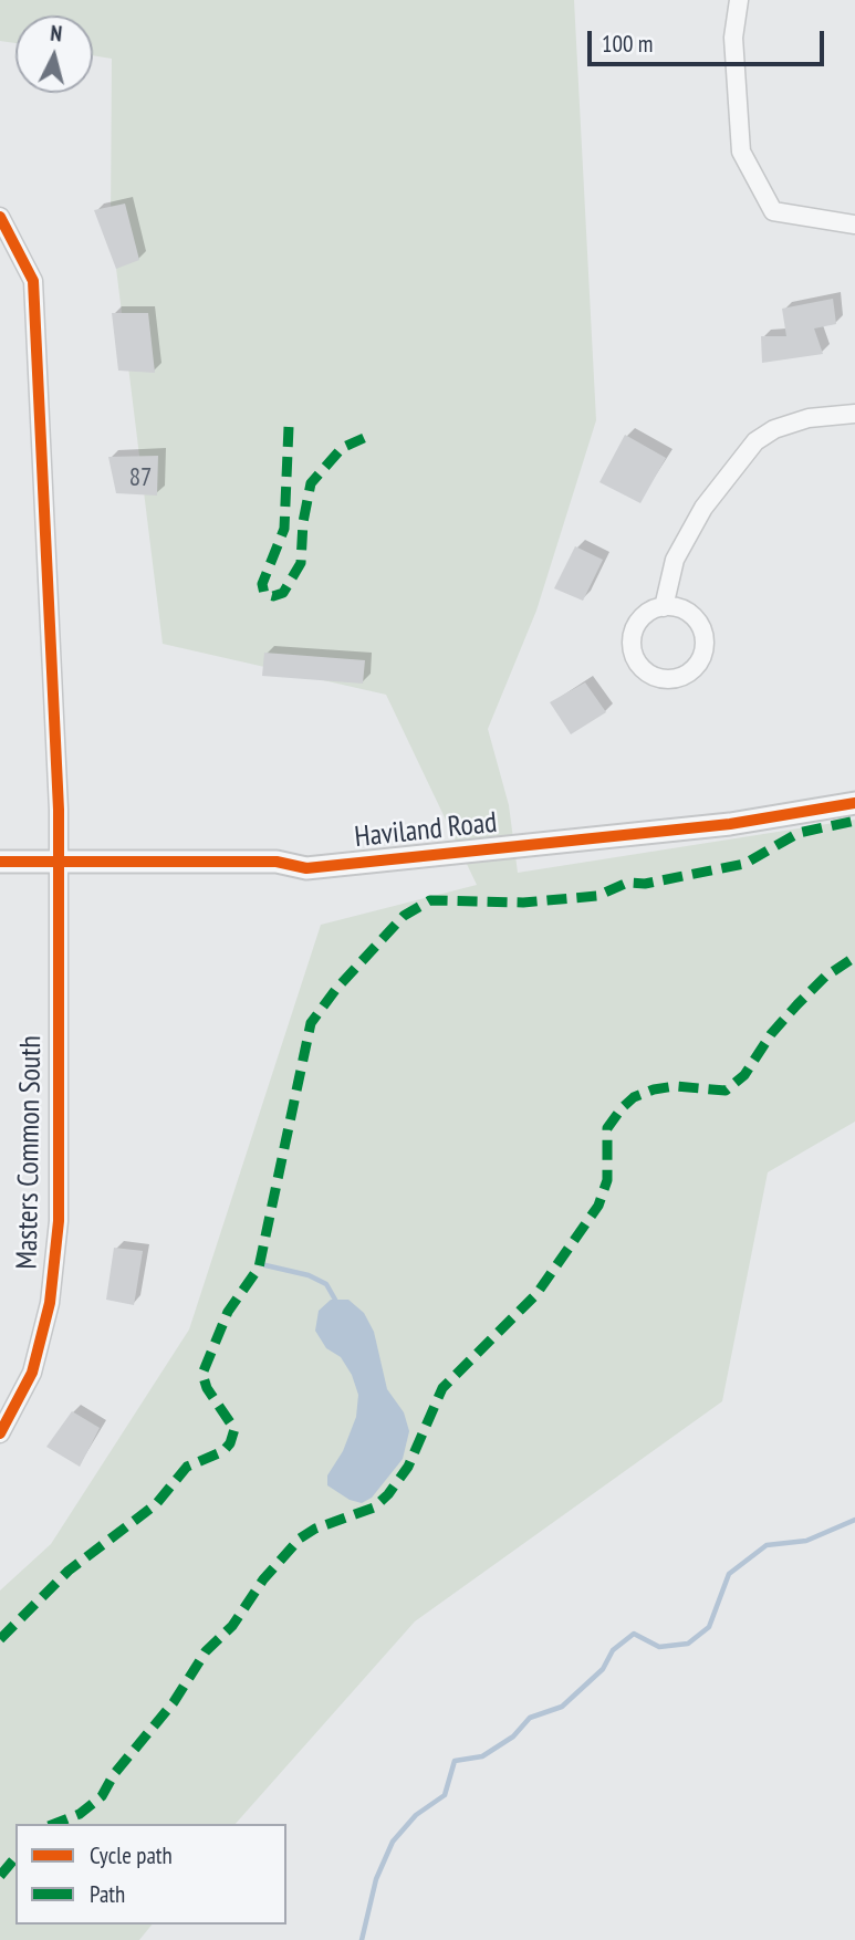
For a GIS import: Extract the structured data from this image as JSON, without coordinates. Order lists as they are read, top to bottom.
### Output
{
  "streets": {
    "street": ["Haviland Road", "Masters Common South"]
  },
  "crossings": [
    ["Haviland Road", "Masters Common South"]
  ],
  "house_numbers": ["87"],
  "legend": ["Cycle path", "Path"],
  "scale_bar": "100 m",
  "north": "top"
}
